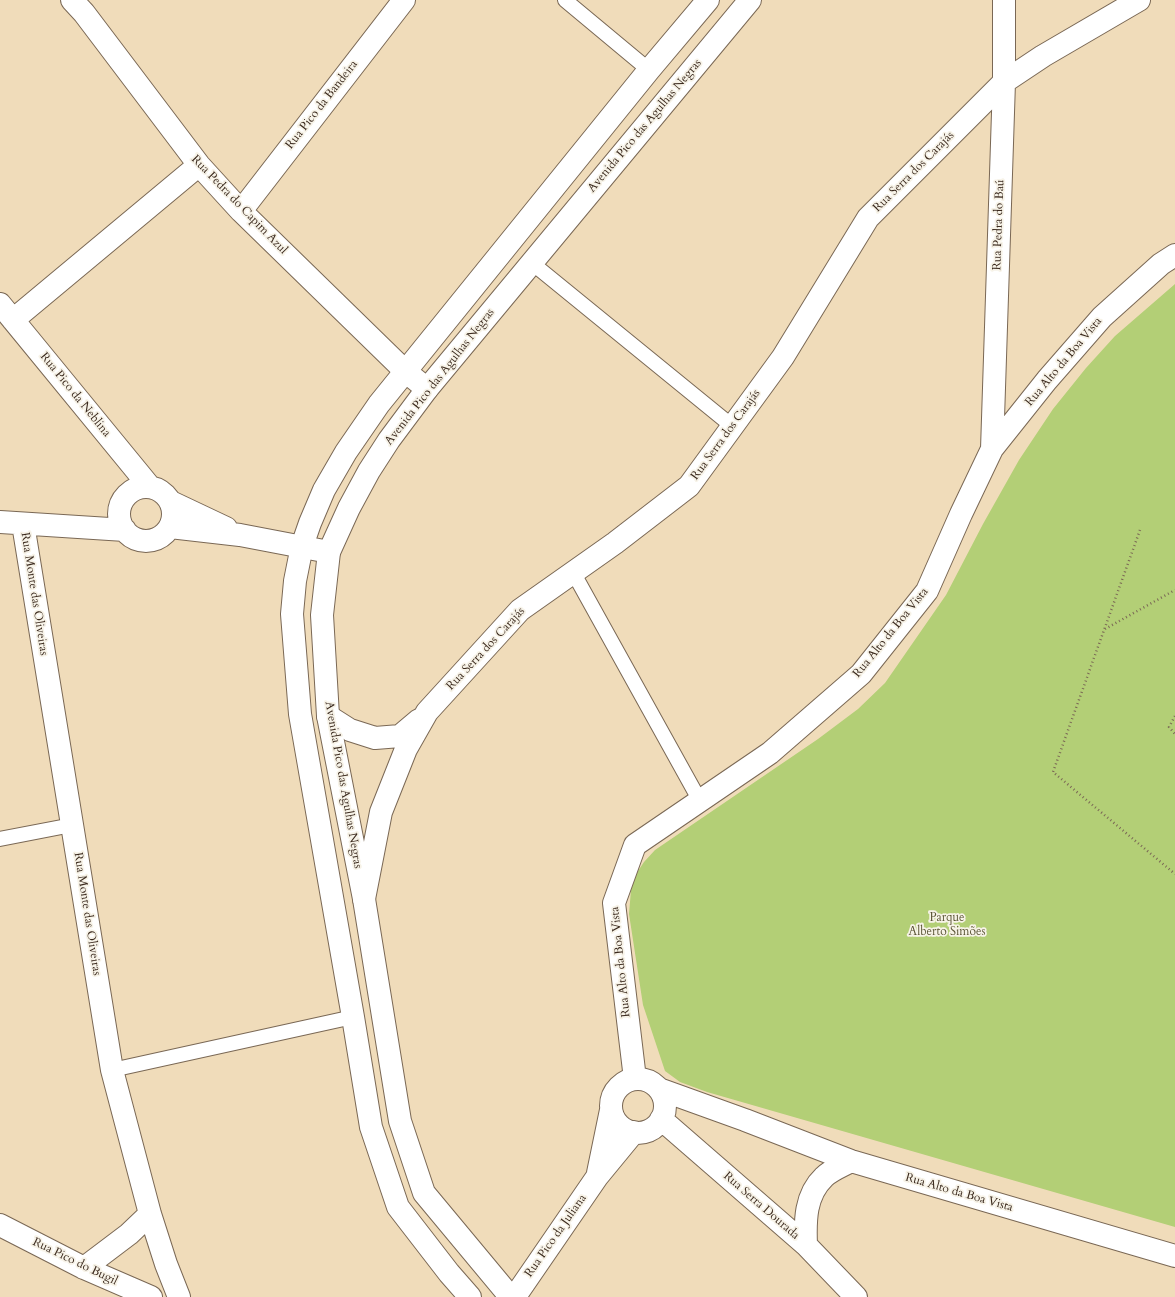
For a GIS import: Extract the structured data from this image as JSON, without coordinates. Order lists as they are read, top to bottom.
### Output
{
  "streets": {
    "street": [
      "Rua Pico da Bandeira",
      "Avenida Pico das Agulhas Negras",
      "Rua Serra dos Carajás",
      "Rua Pedra do Capim Azul",
      "Rua Pedra do Baú",
      "Rua Alto da Boa Vista",
      "Rua Pico da Neblina",
      "Rua Monte das Oliveiras",
      "Rua Serra Dourada",
      "Rua Pico da Juliana",
      "Rua Pico do Bugil"
    ]
  },
  "crossings": [
    ["Rua Pico da Bandeira", "Rua Pedra do Capim Azul"],
    ["Avenida Pico das Agulhas Negras", "Rua Serra dos Carajás"],
    ["Avenida Pico das Agulhas Negras", "Rua Pedra do Capim Azul"],
    ["Avenida Pico das Agulhas Negras", "Rua Pico da Juliana"],
    ["Rua Serra dos Carajás", "Rua Pedra do Baú"],
    ["Rua Pedra do Baú", "Rua Alto da Boa Vista"],
    ["Rua Alto da Boa Vista", "Rua Serra Dourada"],
    ["Rua Alto da Boa Vista", "Rua Pico da Juliana"],
    ["Rua Serra Dourada", "Rua Pico da Juliana"]
  ],
  "parks": ["Parque Alberto Simões"]
}
